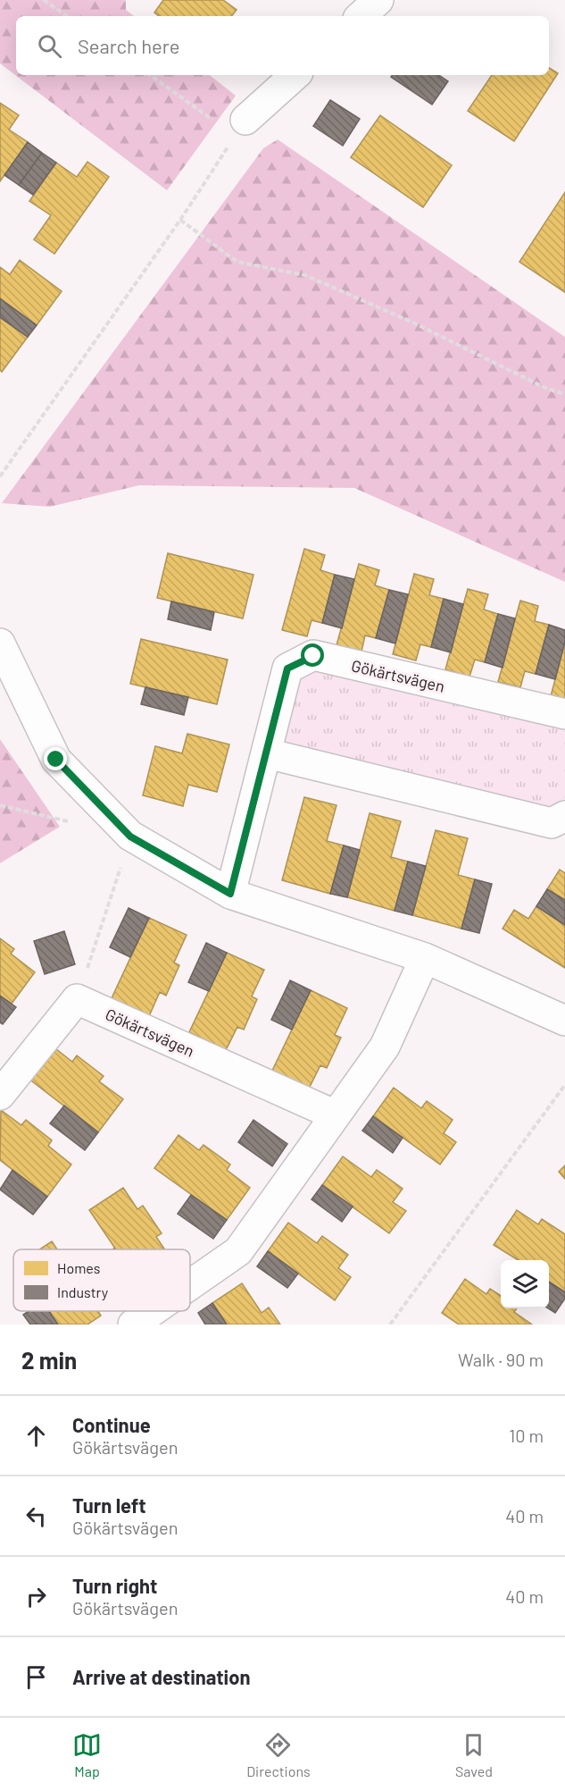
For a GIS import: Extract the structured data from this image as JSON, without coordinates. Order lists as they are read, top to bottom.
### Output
{
  "streets": {
    "street": ["Gökärtsvägen"]
  },
  "legend": ["Homes", "Industry"],
  "page": {
    "search": "Search here",
    "heading": ["2 min", "Walk · 90 m"],
    "list": [
      ["Continue", "Gökärtsvägen", "10 m"],
      ["Turn left", "Gökärtsvägen", "40 m"],
      ["Turn right", "Gökärtsvägen", "40 m"],
      "Arrive at destination"
    ],
    "nav": ["Map", "Directions", "Saved"]
  }
}
